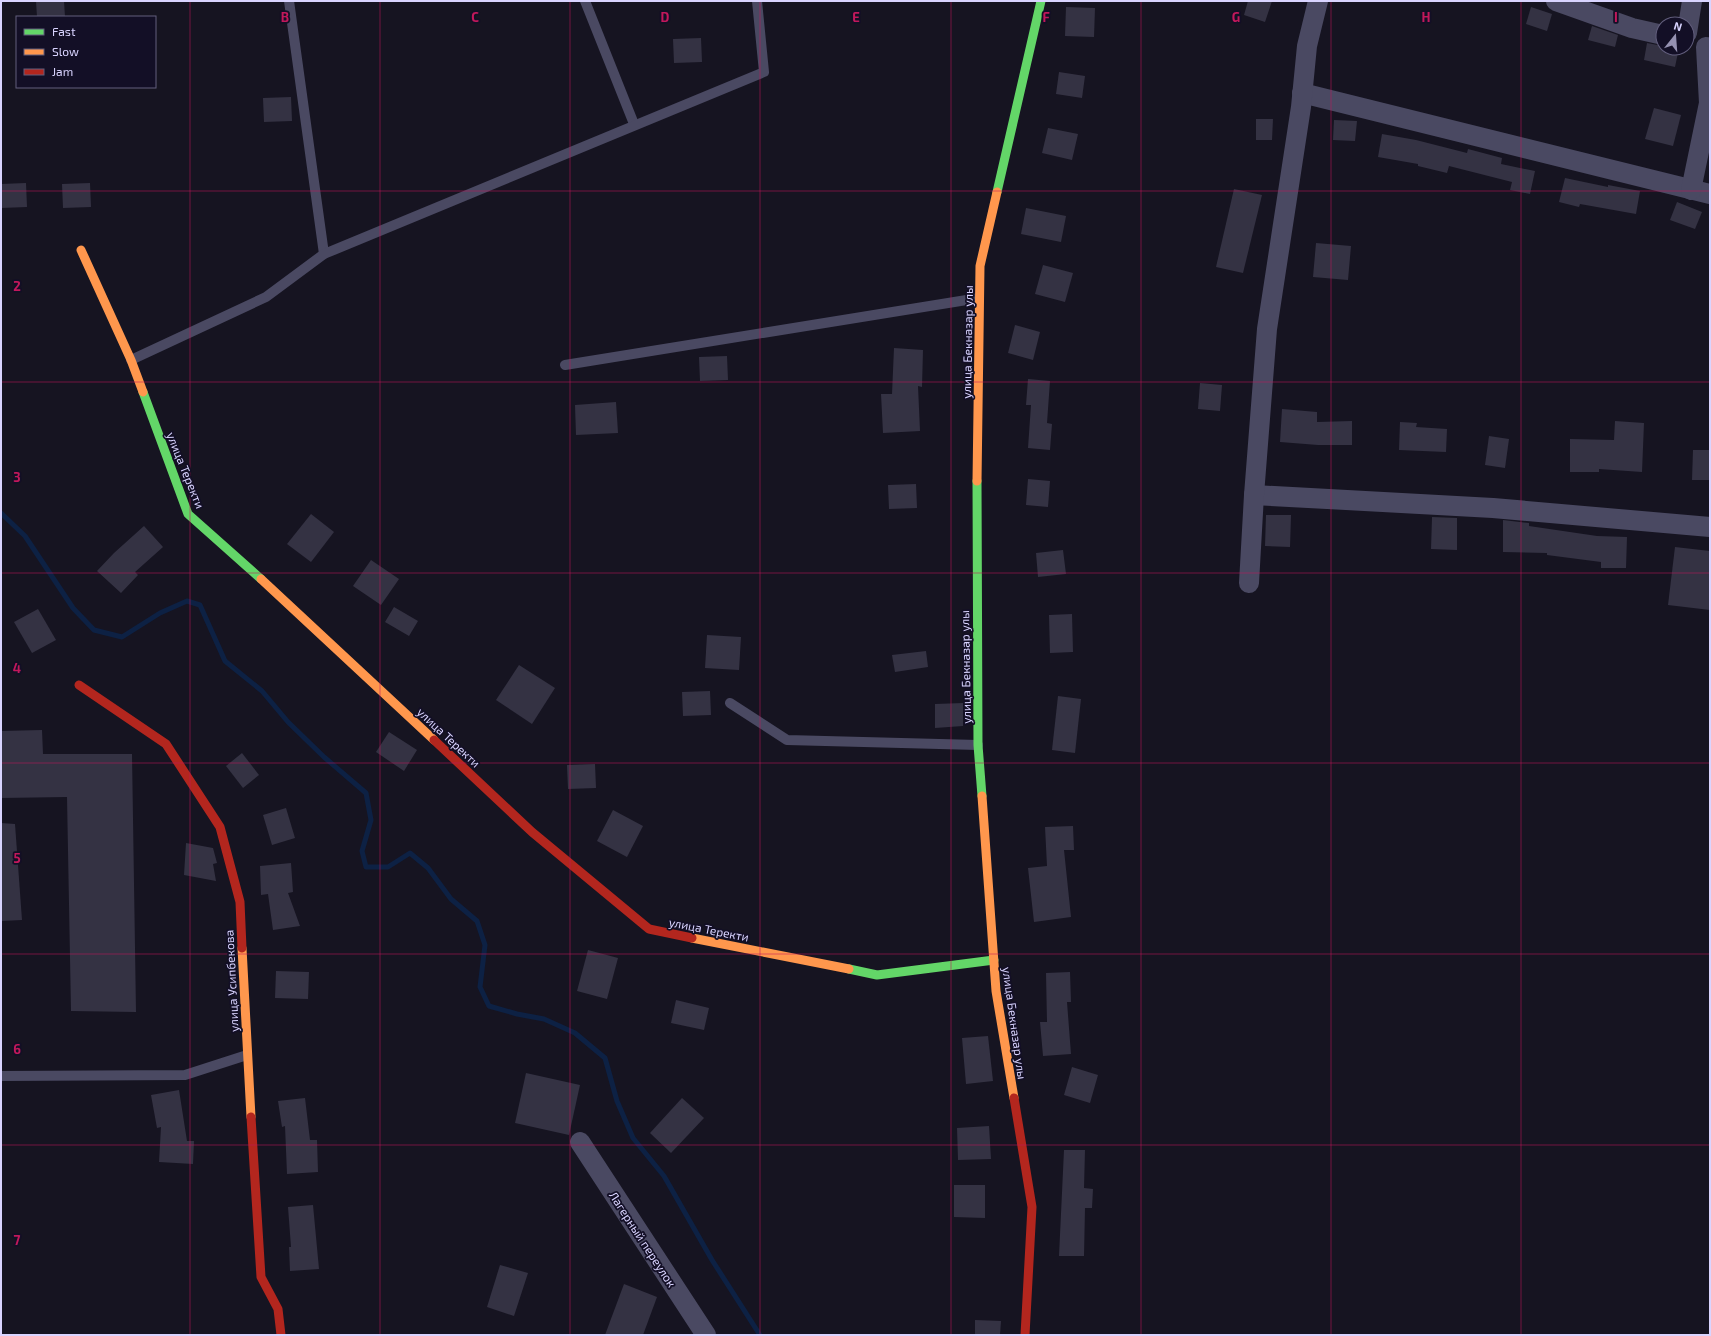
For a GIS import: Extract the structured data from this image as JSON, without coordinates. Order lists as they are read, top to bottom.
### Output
{
  "streets": {
    "street": [
      "улица Бекназар улы",
      "улица Теректи",
      "улица Усипбекова",
      "Лагерный переулок"
    ]
  },
  "crossings": [
    ["улица Бекназар улы", "улица Теректи"]
  ],
  "legend": ["Fast", "Slow", "Jam"],
  "north": "top",
  "grid": {
    "columns": [
      "B",
      "C",
      "D",
      "E",
      "F",
      "G",
      "H",
      "I"
    ],
    "rows": [
      "2",
      "3",
      "4",
      "5",
      "6",
      "7"
    ]
  }
}
